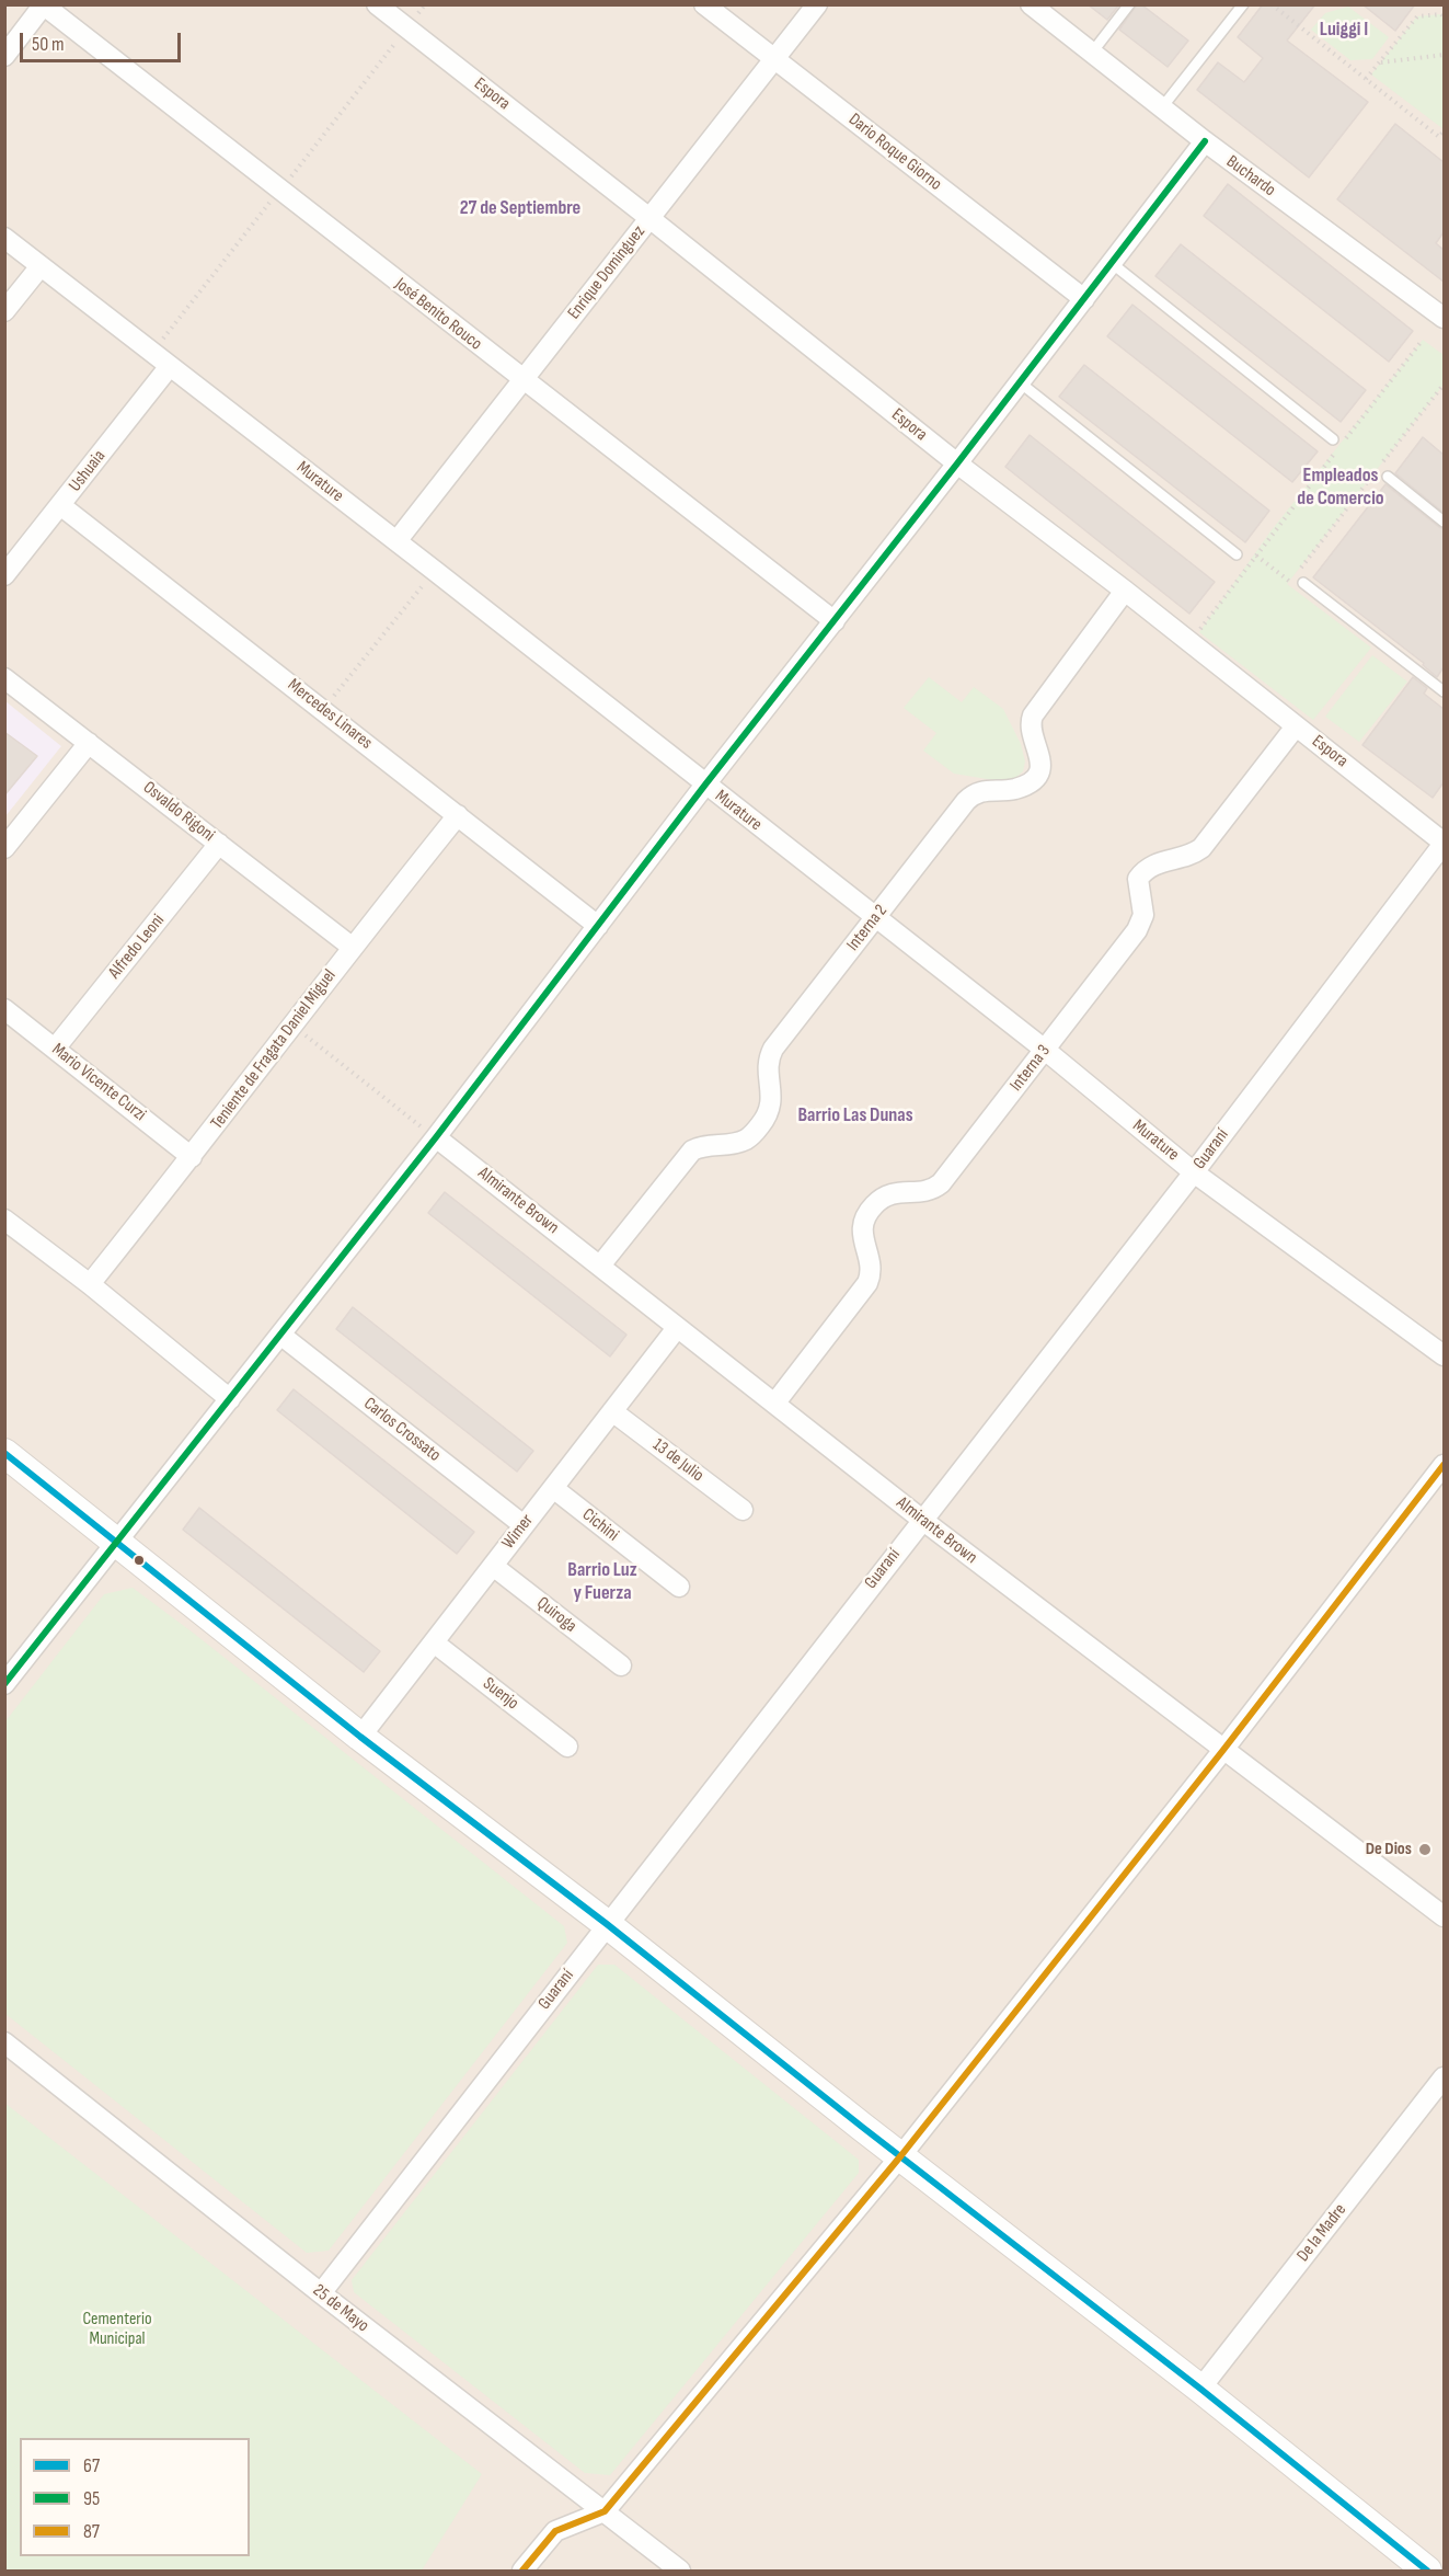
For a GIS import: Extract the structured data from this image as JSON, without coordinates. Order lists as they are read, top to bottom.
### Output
{
  "streets": {
    "street": [
      "Espora",
      "Dario Roque Giorno",
      "Buchardo",
      "Enrique Dominguez",
      "José Benito Rouco",
      "Ushuaia",
      "Murature",
      "Mercedes Linares",
      "Osvaldo Rigoni",
      "Interna 2",
      "Alfredo Leoni",
      "Teniente de Fragata Daniel Miguel",
      "Interna 3",
      "Mario Vicente Curzi",
      "Guaraní",
      "Almirante Brown",
      "Carlos Crossato",
      "13 de Julio",
      "Cichini",
      "Wimer",
      "Quiroga",
      "Suenjo",
      "De la Madre",
      "25 de Mayo"
    ]
  },
  "crossings": [
    ["Espora", "Enrique Dominguez"],
    ["Espora", "Interna 2"],
    ["Espora", "Interna 3"],
    ["Espora", "Guaraní"],
    ["Dario Roque Giorno", "Enrique Dominguez"],
    ["Enrique Dominguez", "José Benito Rouco"],
    ["Enrique Dominguez", "Murature"],
    ["Ushuaia", "Murature"],
    ["Ushuaia", "Mercedes Linares"],
    ["Murature", "Interna 2"],
    ["Murature", "Interna 3"],
    ["Murature", "Guaraní"],
    ["Mercedes Linares", "Teniente de Fragata Daniel Miguel"],
    ["Osvaldo Rigoni", "Alfredo Leoni"],
    ["Osvaldo Rigoni", "Teniente de Fragata Daniel Miguel"],
    ["Interna 2", "Almirante Brown"],
    ["Alfredo Leoni", "Mario Vicente Curzi"],
    ["Teniente de Fragata Daniel Miguel", "Mario Vicente Curzi"],
    ["Interna 3", "Almirante Brown"],
    ["Guaraní", "Almirante Brown"],
    ["Guaraní", "25 de Mayo"],
    ["Almirante Brown", "Wimer"],
    ["Carlos Crossato", "Wimer"],
    ["13 de Julio", "Wimer"],
    ["Cichini", "Wimer"],
    ["Wimer", "Quiroga"],
    ["Wimer", "Suenjo"]
  ],
  "districts": [
    "Luiggi I",
    "27 de Septiembre",
    "Empleados de Comercio",
    "Barrio Las Dunas",
    "Barrio Luz y Fuerza"
  ],
  "parks": ["Cementerio Municipal"],
  "places": ["De Dios"],
  "lines": ["transit line 95", "transit line 67", "transit line 87"],
  "legend": ["67", "95", "87"],
  "scale_bar": "50 m"
}
